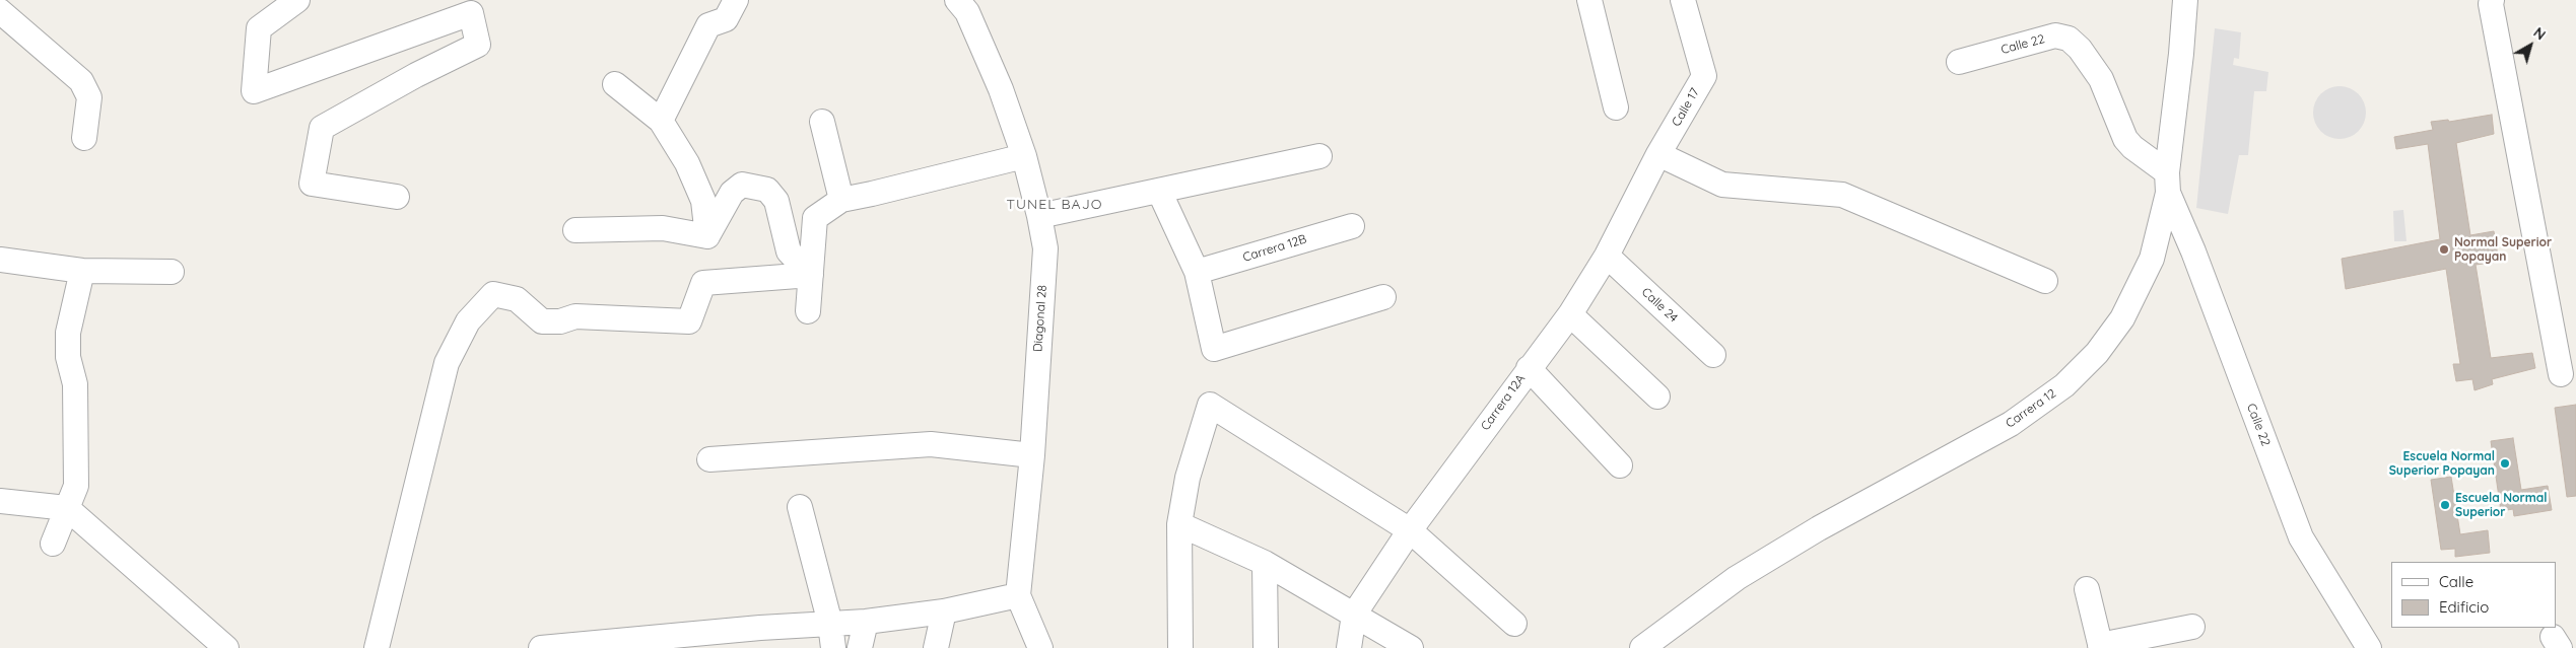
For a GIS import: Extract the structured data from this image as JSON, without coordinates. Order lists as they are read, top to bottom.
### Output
{
  "streets": {
    "street": [
      "Calle 22",
      "Calle 17",
      "Carrera 12B",
      "Calle 24",
      "Diagonal 28",
      "Carrera 12A",
      "Carrera 12"
    ]
  },
  "crossings": [
    ["Calle 22", "Carrera 12"],
    ["Calle 17", "Carrera 12A"],
    ["Calle 24", "Carrera 12A"]
  ],
  "districts": ["TUNEL BAJO"],
  "places": ["Normal Superior Popayan", "Escuela Normal Superior Popayan", "Escuela Normal Superior"],
  "legend": ["Calle", "Edificio"],
  "north": "top right"
}
